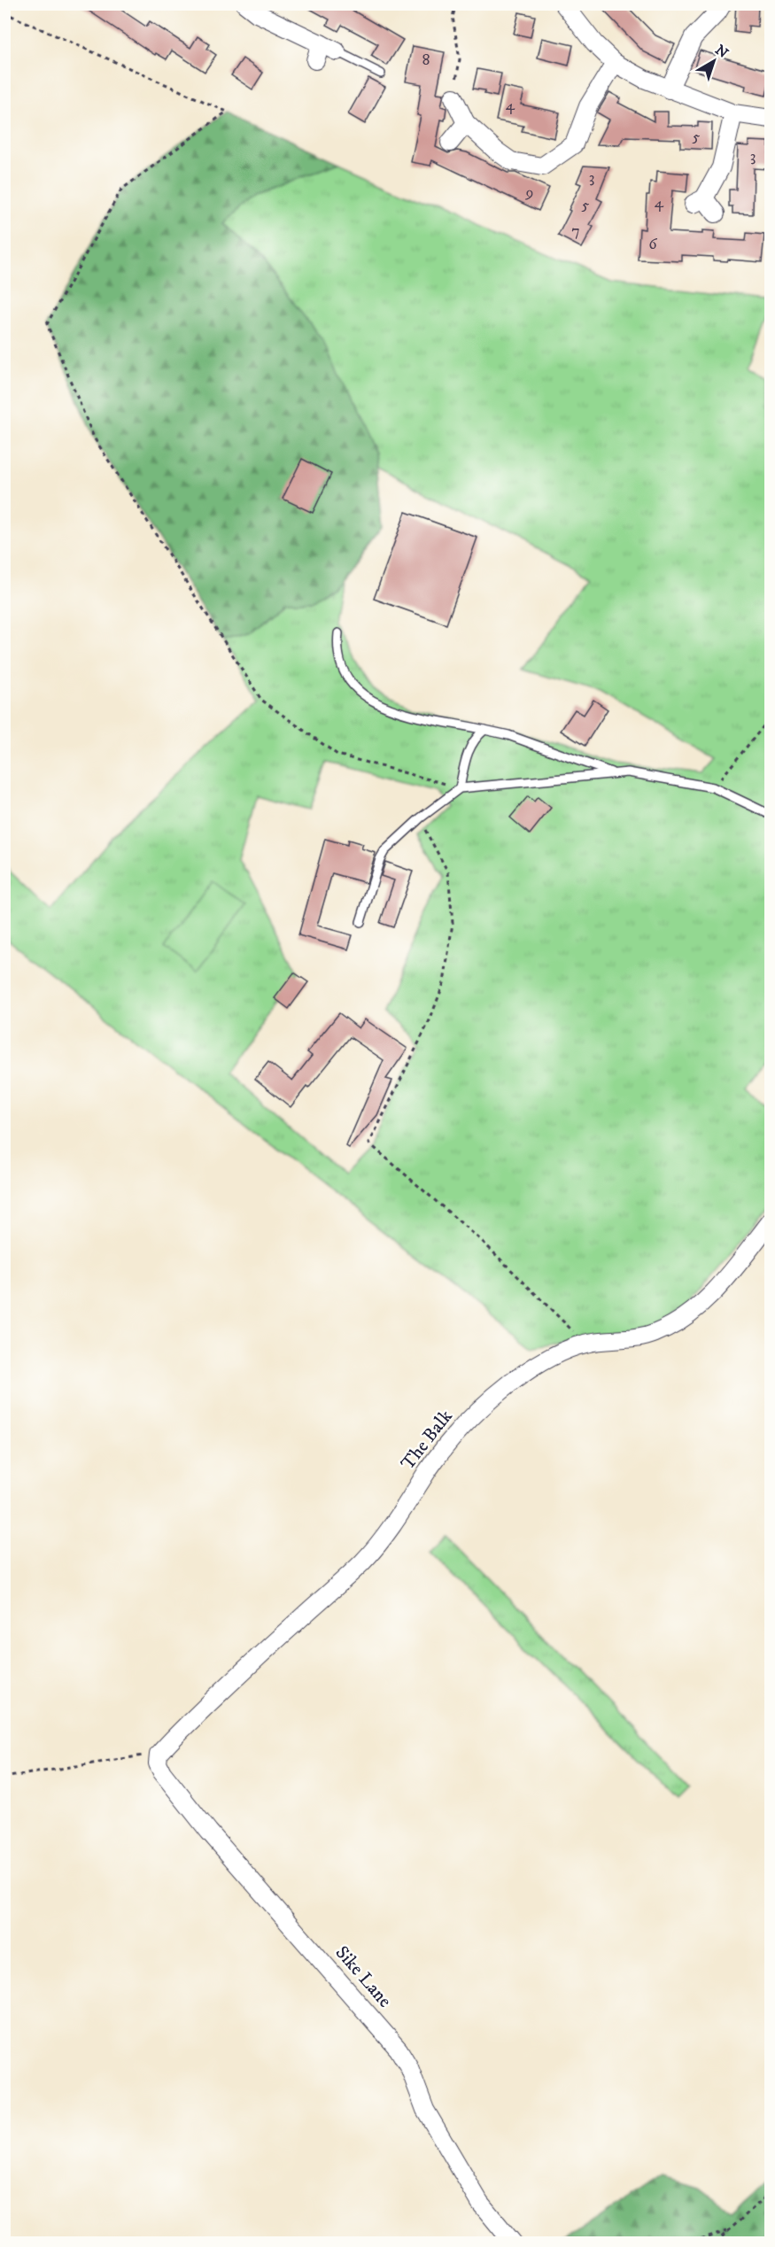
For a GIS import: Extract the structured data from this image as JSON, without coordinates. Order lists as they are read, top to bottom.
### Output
{
  "streets": {
    "street": ["The Balk", "Sike Lane"]
  },
  "crossings": [
    ["The Balk", "Sike Lane"]
  ],
  "house_numbers": [
    "8",
    "4",
    "5",
    "3",
    "3",
    "9",
    "4",
    "5",
    "7",
    "6"
  ],
  "north": "top right"
}
